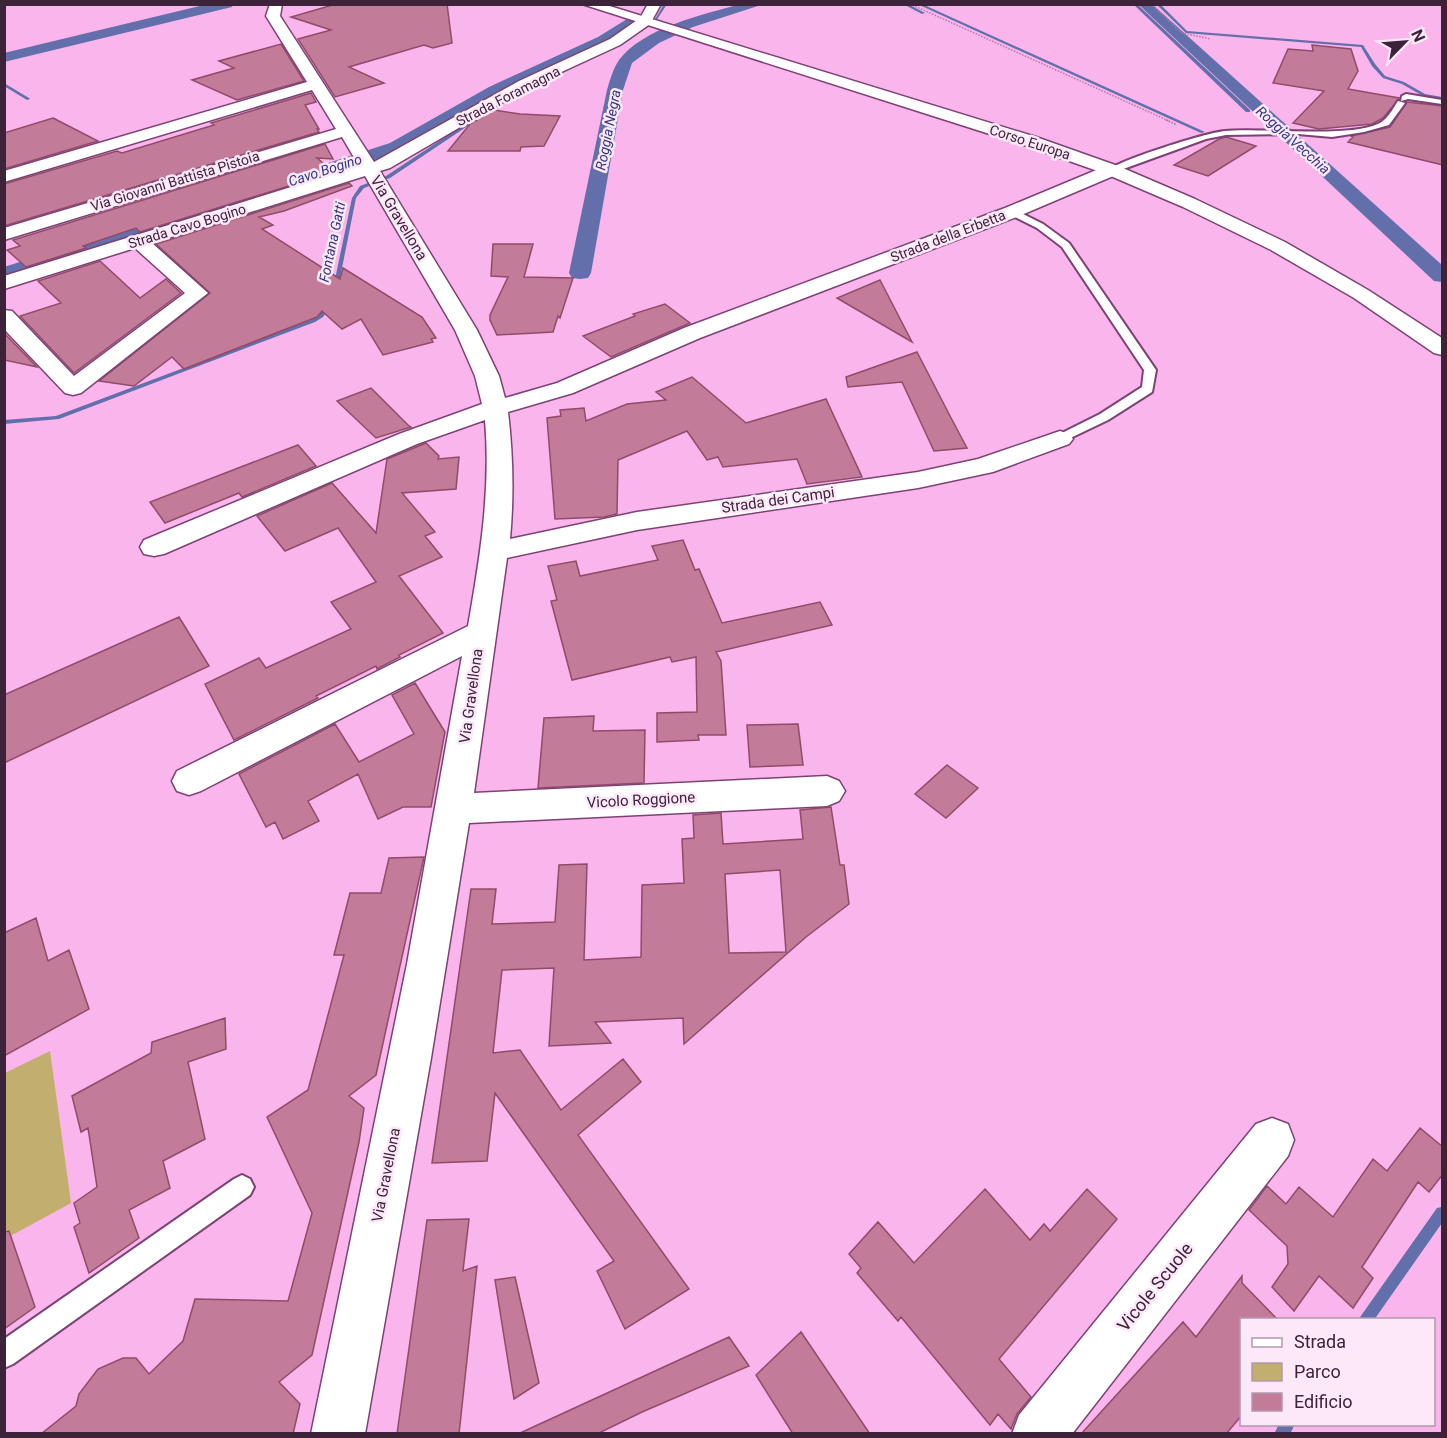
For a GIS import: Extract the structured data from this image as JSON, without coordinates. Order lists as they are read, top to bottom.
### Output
{
  "streets": {
    "street": [
      "Strada Foramagna",
      "Corso Europa",
      "Via Giovanni Battista Pistoia",
      "Via Gravellona",
      "Strada Cavo Bogino",
      "Strada della Erbetta",
      "Strada dei Campi",
      "Vicolo Roggione",
      "Vicole Scuole"
    ]
  },
  "crossings": [
    ["Strada Foramagna", "Corso Europa"],
    ["Strada Foramagna", "Via Gravellona"],
    ["Strada Foramagna", "Strada Cavo Bogino"],
    ["Corso Europa", "Strada della Erbetta"],
    ["Via Giovanni Battista Pistoia", "Via Gravellona"],
    ["Via Gravellona", "Strada Cavo Bogino"],
    ["Via Gravellona", "Strada della Erbetta"],
    ["Via Gravellona", "Strada dei Campi"],
    ["Via Gravellona", "Vicolo Roggione"]
  ],
  "water": [
    "Roggia Negra",
    "Roggia Vecchia",
    "Cavo Bogino",
    "Fontana Gatti"
  ],
  "legend": ["Strada", "Parco", "Edificio"],
  "north": "top right"
}
